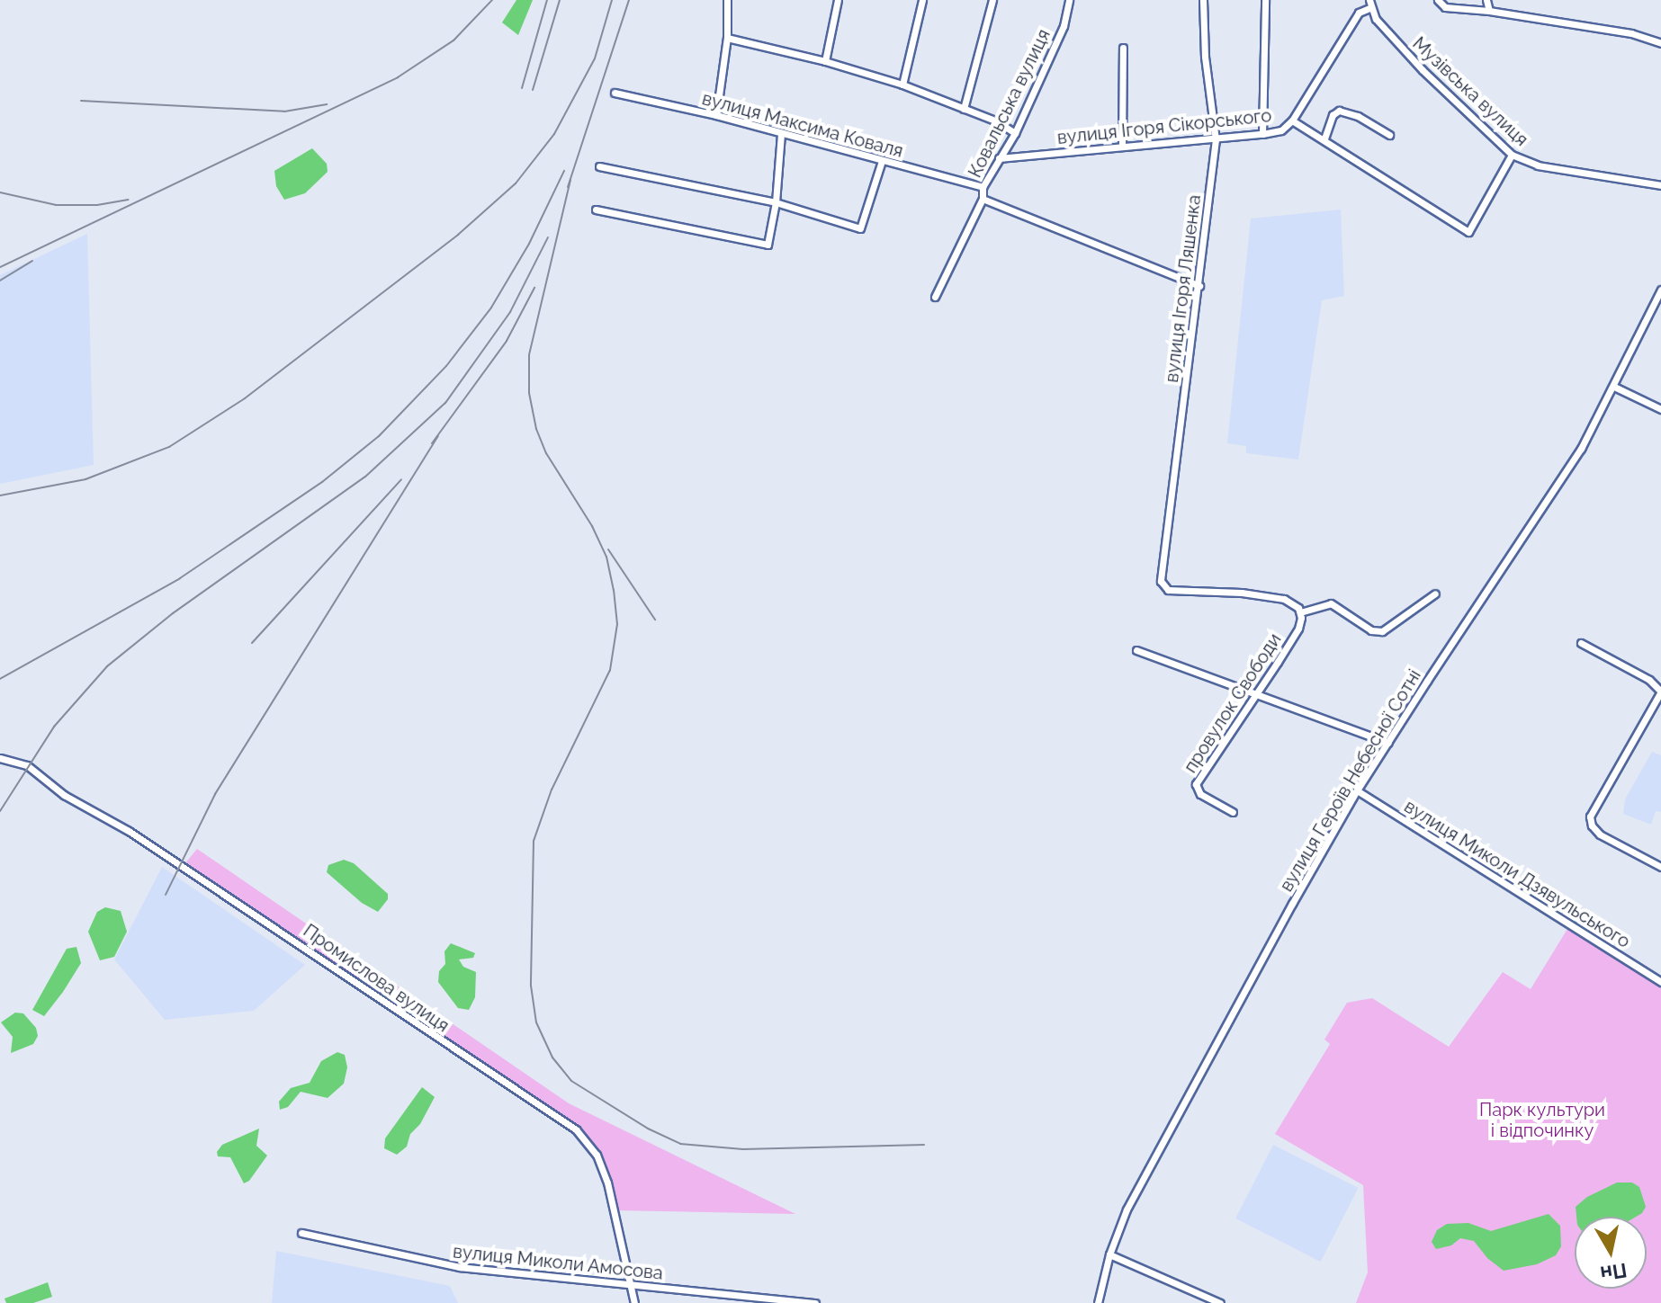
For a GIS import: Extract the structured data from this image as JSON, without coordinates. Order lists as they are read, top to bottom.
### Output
{
  "streets": {
    "street": [
      "Музівська вулиця",
      "Ковальська вулиця",
      "вулиця Максима Коваля",
      "вулиця Ігоря Сікорського",
      "вулиця Ігоря Ляшенка",
      "провулок Свободи",
      "вулиця Героїв Небесної Сотні",
      "вулиця Миколи Дзявульського",
      "Промислова вулиця",
      "вулиця Миколи Амосова"
    ]
  },
  "crossings": [
    ["Музівська вулиця", "вулиця Ігоря Сікорського"],
    ["Ковальська вулиця", "вулиця Максима Коваля"],
    ["Ковальська вулиця", "вулиця Ігоря Сікорського"],
    ["вулиця Ігоря Сікорського", "вулиця Ігоря Ляшенка"],
    ["вулиця Ігоря Ляшенка", "провулок Свободи"],
    ["вулиця Героїв Небесної Сотні", "вулиця Миколи Дзявульського"],
    ["Промислова вулиця", "вулиця Миколи Амосова"]
  ],
  "parks": ["Парк культури і відпочинку"],
  "north": "bottom"
}
